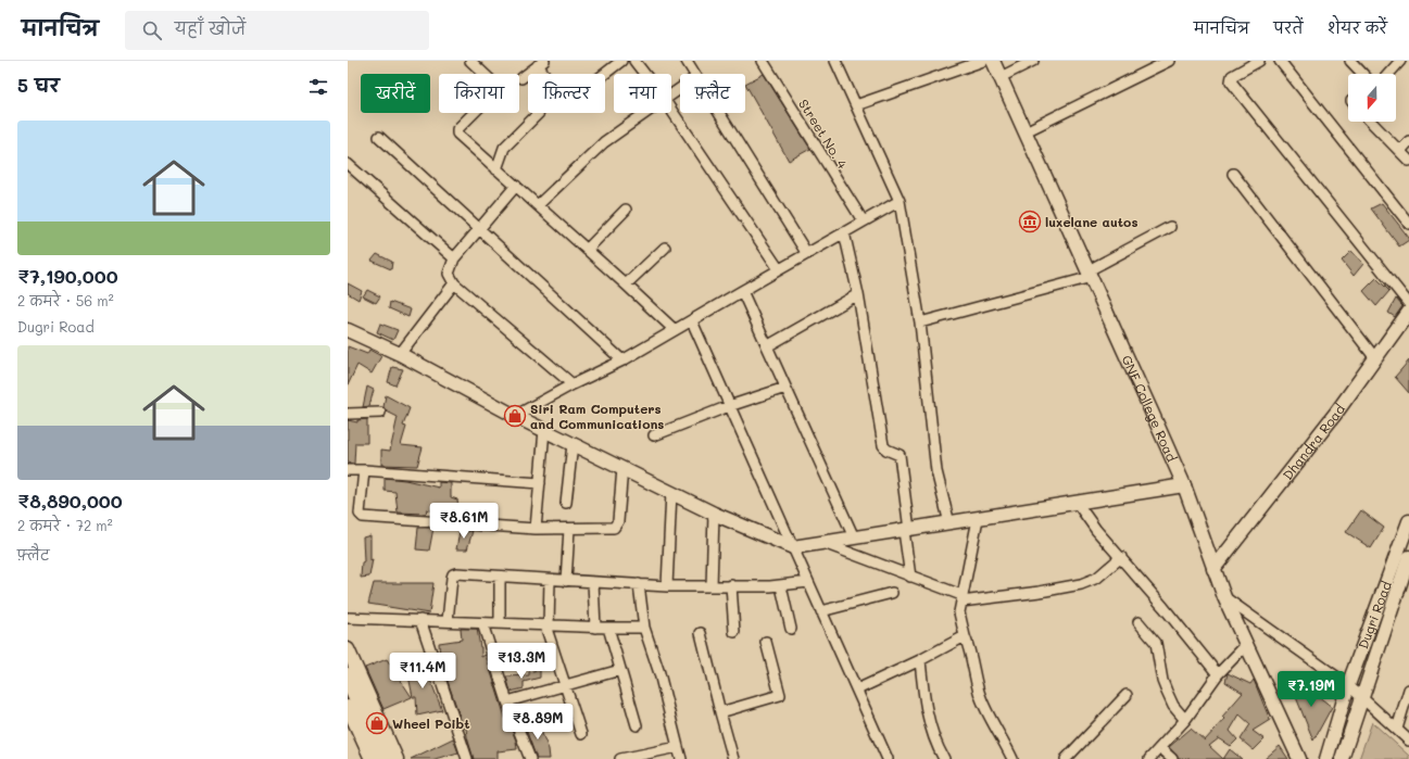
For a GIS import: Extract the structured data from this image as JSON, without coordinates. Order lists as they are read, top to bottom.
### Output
{
  "streets": {
    "street": [
      "Street No. 4",
      "GNE College Road",
      "Dhandra Road",
      "Dugri Road"
    ]
  },
  "crossings": [
    ["GNE College Road", "Dhandra Road"]
  ],
  "places": {
    "museum": ["luxelane autos"],
    "shop": ["Siri Ram Computers and Communications", "Wheel Poibt"]
  },
  "north": "bottom",
  "page": {
    "header": "मानचित्र",
    "search": "यहाँ खोजें",
    "nav": ["मानचित्र", "परतें", "शेयर करें"],
    "heading": "5 घर",
    "chip": [
      "खरीदें",
      "किराया",
      "फ़िल्टर",
      "नया",
      "फ़्लैट"
    ],
    "list": [
      {
        "name": "₹7,190,000",
        "note": "2 कमरे · 56 m² · Dugri Road"
      },
      {
        "name": "₹8,890,000",
        "note": "2 कमरे · 72 m² · फ़्लैट"
      }
    ],
    "price": [
      "₹8.61M",
      "₹13.3M",
      "₹11.4M",
      "₹7.19M",
      "₹8.89M"
    ]
  }
}
